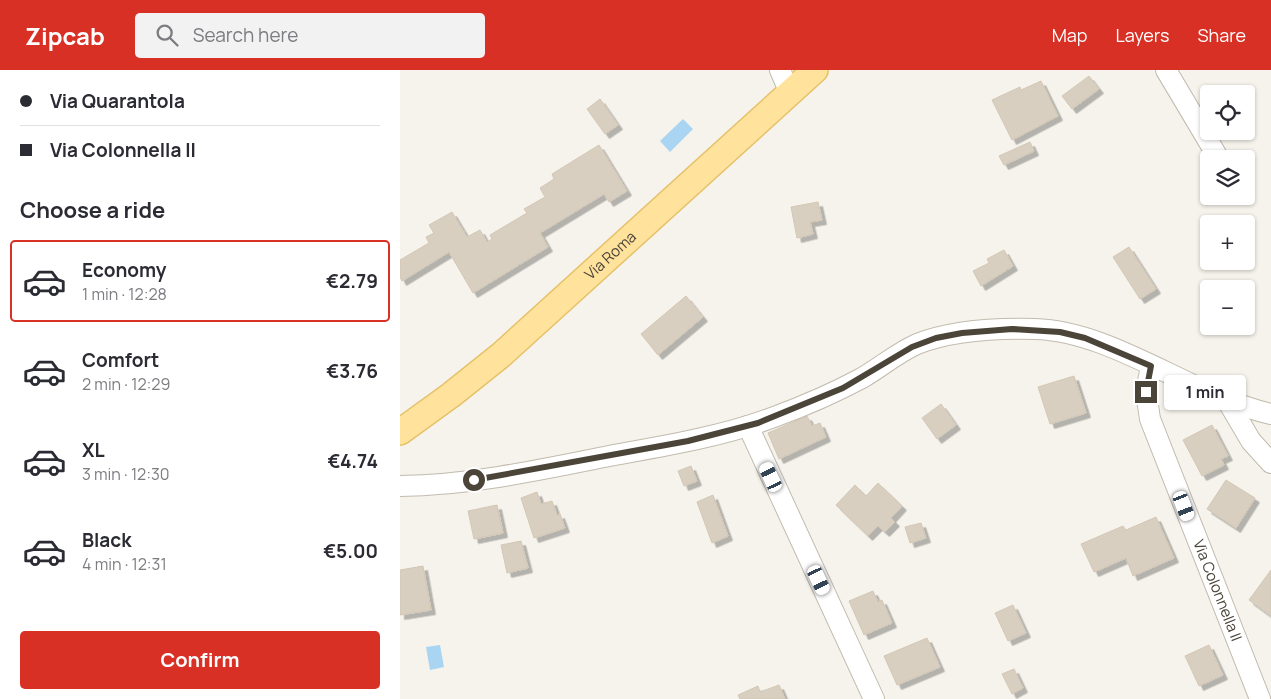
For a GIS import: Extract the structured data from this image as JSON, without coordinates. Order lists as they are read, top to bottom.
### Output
{
  "streets": {
    "main road": ["Via Roma"],
    "street": ["Via Colonnella II"]
  },
  "page": {
    "header": "Zipcab",
    "search": "Search here",
    "nav": ["Map", "Layers", "Share"],
    "banner": ["Via Quarantola", "Via Colonnella II"],
    "map_buttons": ["+", "−"],
    "heading": "Choose a ride",
    "list": [
      {
        "name": "Economy",
        "note": "1 min · 12:28",
        "value": "€2.79"
      },
      {
        "name": "Comfort",
        "note": "2 min · 12:29",
        "value": "€3.76"
      },
      {
        "name": "XL",
        "note": "3 min · 12:30",
        "value": "€4.74"
      },
      {
        "name": "Black",
        "note": "4 min · 12:31",
        "value": "€5.00"
      }
    ],
    "bubble": "1 min",
    "buttons": "Confirm"
  }
}
